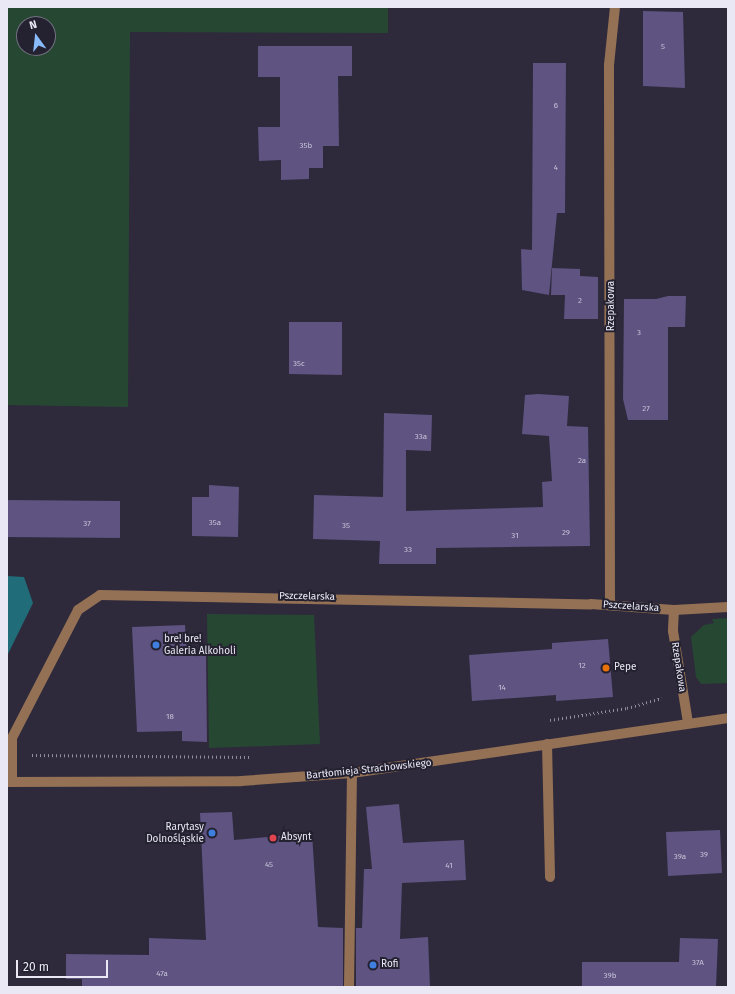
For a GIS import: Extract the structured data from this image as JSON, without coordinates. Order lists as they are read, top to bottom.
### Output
{
  "streets": {
    "street": ["Rzepakowa", "Pszczelarska", "Bartłomieja Strachowskiego"]
  },
  "crossings": [
    ["Rzepakowa", "Pszczelarska"],
    ["Rzepakowa", "Bartłomieja Strachowskiego"],
    ["Pszczelarska", "Bartłomieja Strachowskiego"]
  ],
  "places": [
    "bre! bre! Galeria Alkoholi",
    "Pepe",
    "Rarytasy Dolnośląskie",
    "Absynt",
    "Rofi"
  ],
  "house_numbers": [
    "5",
    "6",
    "35b",
    "4",
    "2",
    "3",
    "35c",
    "27",
    "33a",
    "2a",
    "35a",
    "37",
    "35",
    "29",
    "31",
    "33",
    "12",
    "14",
    "18",
    "39",
    "39a",
    "45",
    "41",
    "37A",
    "47a",
    "39b"
  ],
  "scale_bar": "20 m",
  "north": "top"
}
